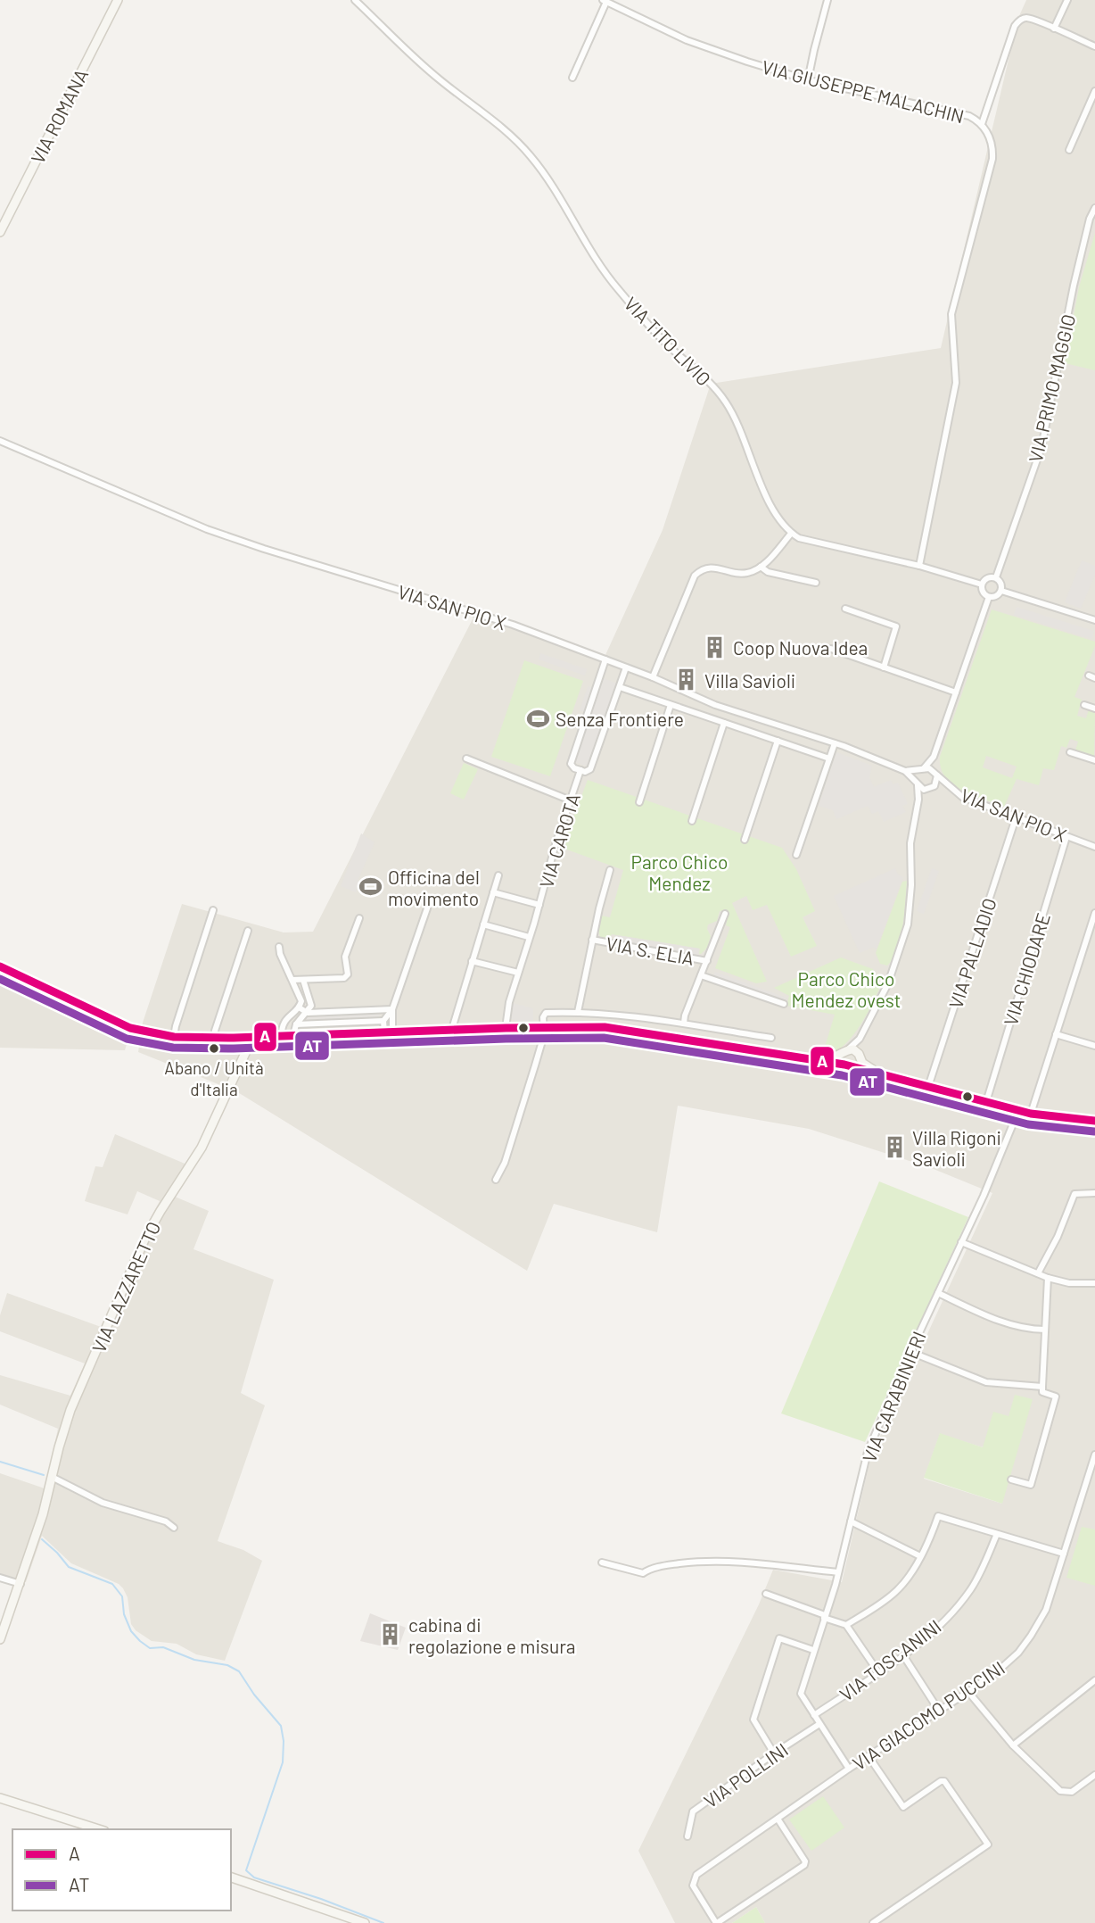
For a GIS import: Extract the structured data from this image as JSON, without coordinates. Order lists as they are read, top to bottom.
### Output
{
  "streets": {
    "street": [
      "VIA GIUSEPPE MALACHIN",
      "VIA ROMANA",
      "VIA TITO LIVIO",
      "VIA PRIMO MAGGIO",
      "VIA SAN PIO X",
      "VIA CAROTA",
      "VIA S. ELIA",
      "VIA PALLADIO",
      "VIA CHIODARE",
      "VIA LAZZARETTO",
      "VIA CARABINIERI",
      "VIA TOSCANINI",
      "VIA GIACOMO PUCCINI",
      "VIA POLLINI"
    ]
  },
  "crossings": [
    ["VIA SAN PIO X", "VIA CAROTA"],
    ["VIA SAN PIO X", "VIA PALLADIO"],
    ["VIA SAN PIO X", "VIA CHIODARE"],
    ["VIA CARABINIERI", "VIA TOSCANINI"],
    ["VIA CARABINIERI", "VIA GIACOMO PUCCINI"],
    ["VIA CARABINIERI", "VIA POLLINI"]
  ],
  "parks": ["Parco Chico Mendez", "Parco Chico Mendez ovest"],
  "places": {
    "building": [
      "Coop Nuova Idea",
      "Villa Savioli",
      "Villa Rigoni Savioli",
      "cabina di regolazione e misura"
    ],
    "sports": ["Senza Frontiere", "Officina del movimento"],
    "other": ["Abano / Unità d'Italia"]
  },
  "lines": ["transit line A", "transit line AT"],
  "legend": ["A", "AT"]
}
